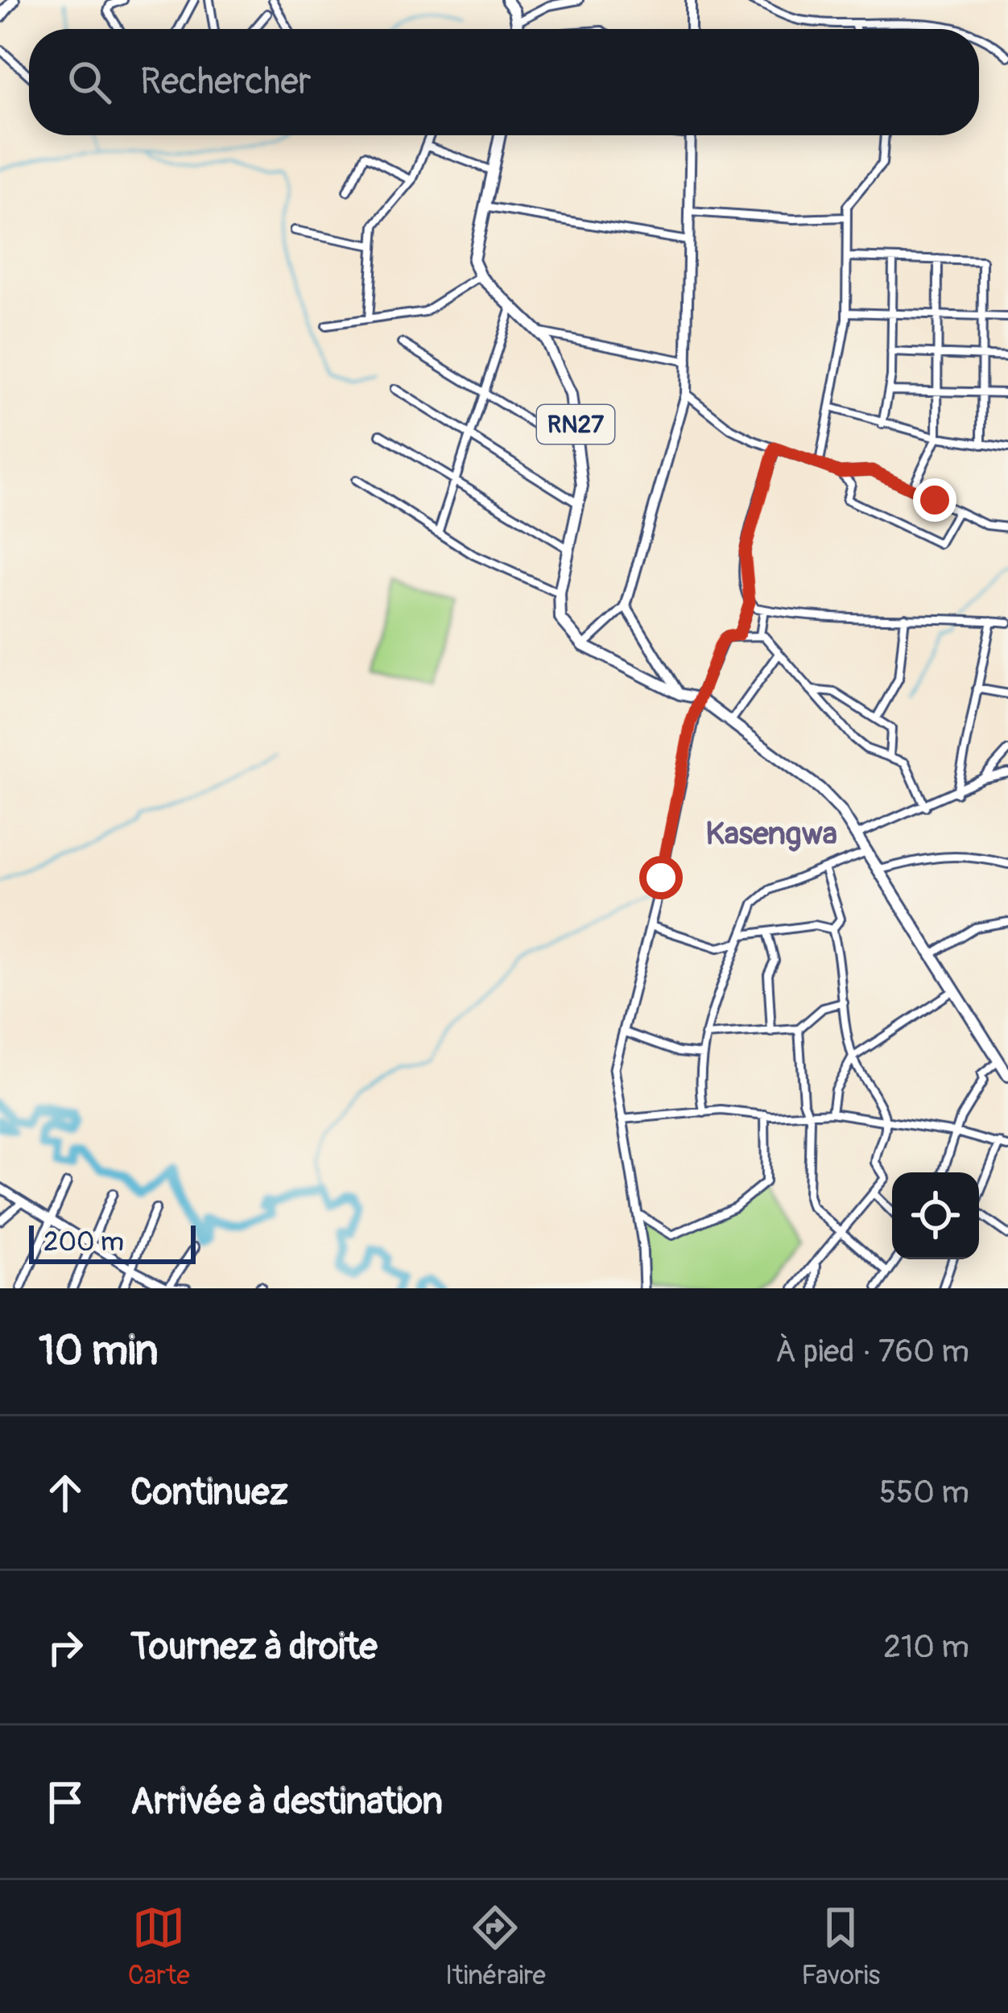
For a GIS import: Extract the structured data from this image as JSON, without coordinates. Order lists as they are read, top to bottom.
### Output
{
  "streets": {
    "main road": ["RN27"]
  },
  "districts": ["Kasengwa"],
  "scale_bar": "200 m",
  "page": {
    "search": "Rechercher",
    "scale": "200 m",
    "heading": ["10 min", "À pied · 760 m"],
    "list": [
      ["Continuez", "550 m"],
      ["Tournez à droite", "210 m"],
      "Arrivée à destination"
    ],
    "nav": ["Carte", "Itinéraire", "Favoris"]
  }
}
